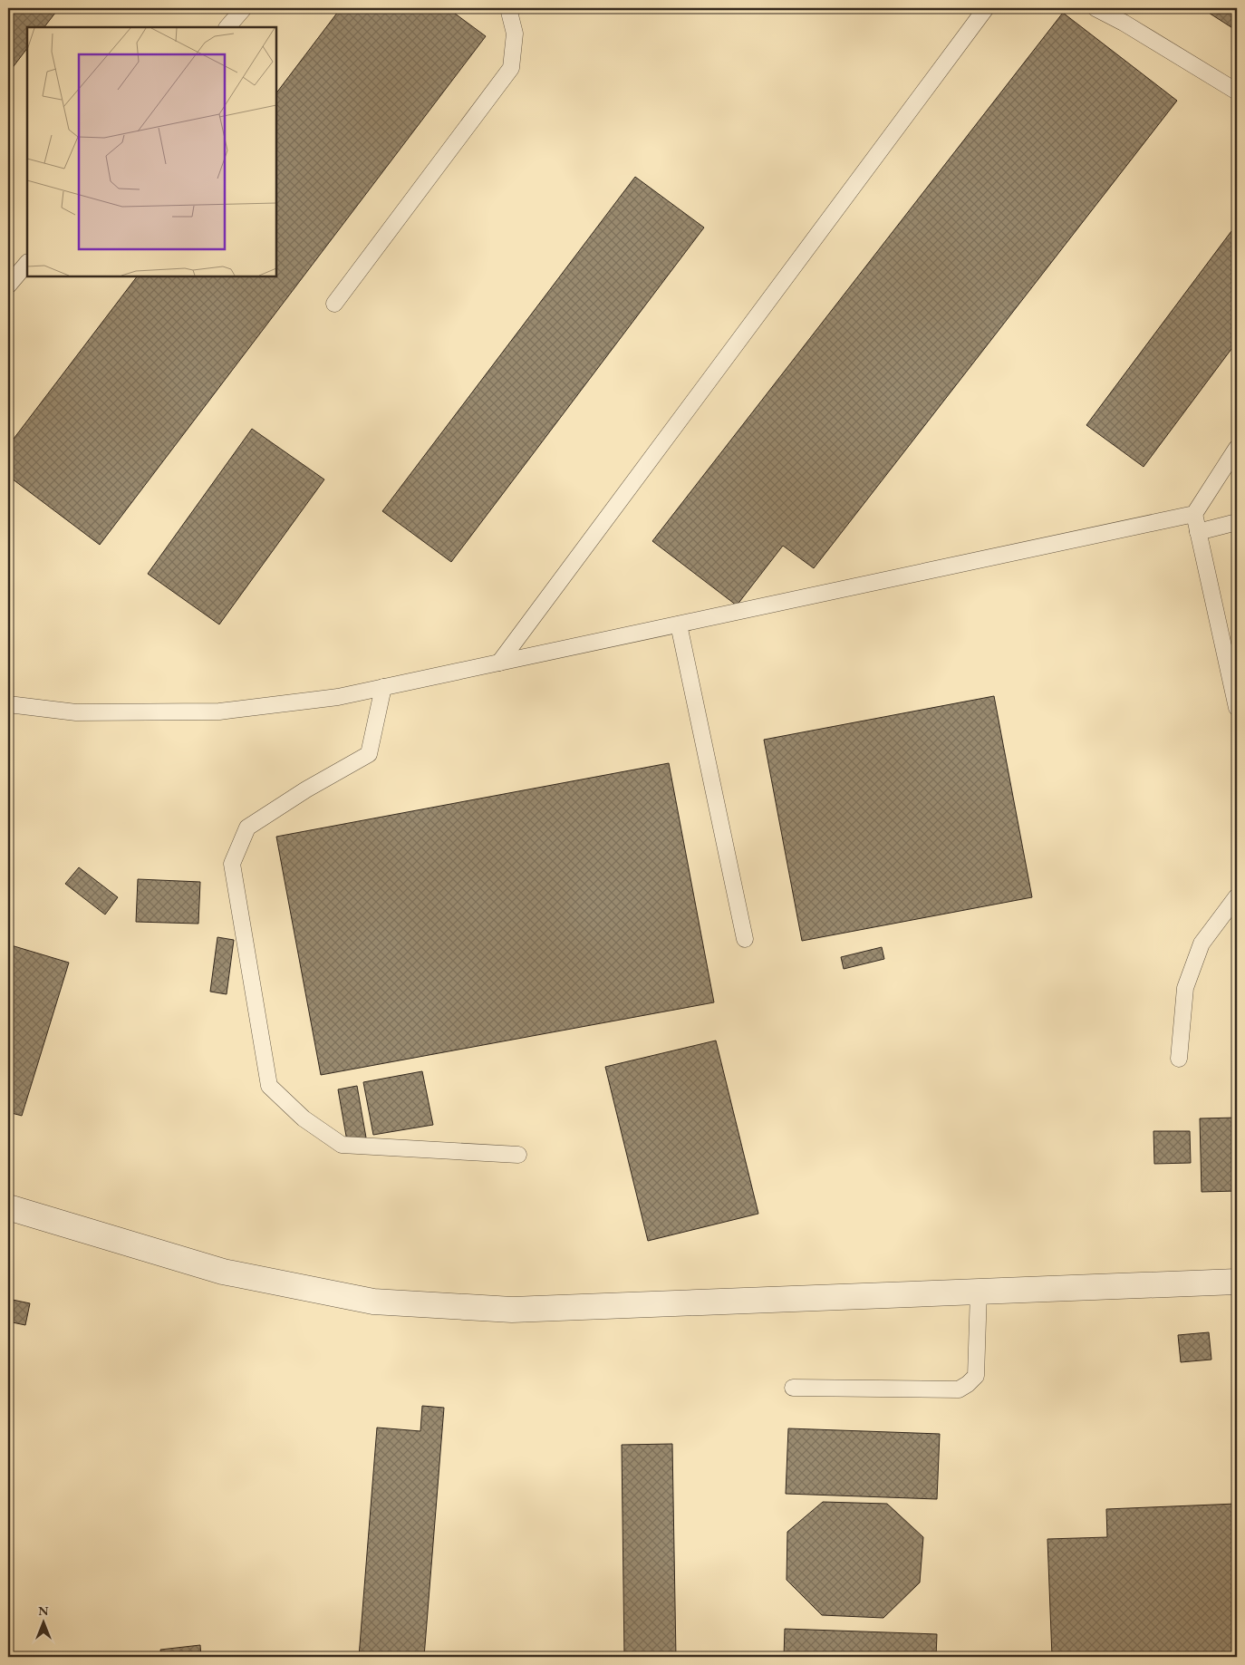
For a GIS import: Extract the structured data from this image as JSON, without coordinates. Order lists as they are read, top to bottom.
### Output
{
  "north": "top"
}
